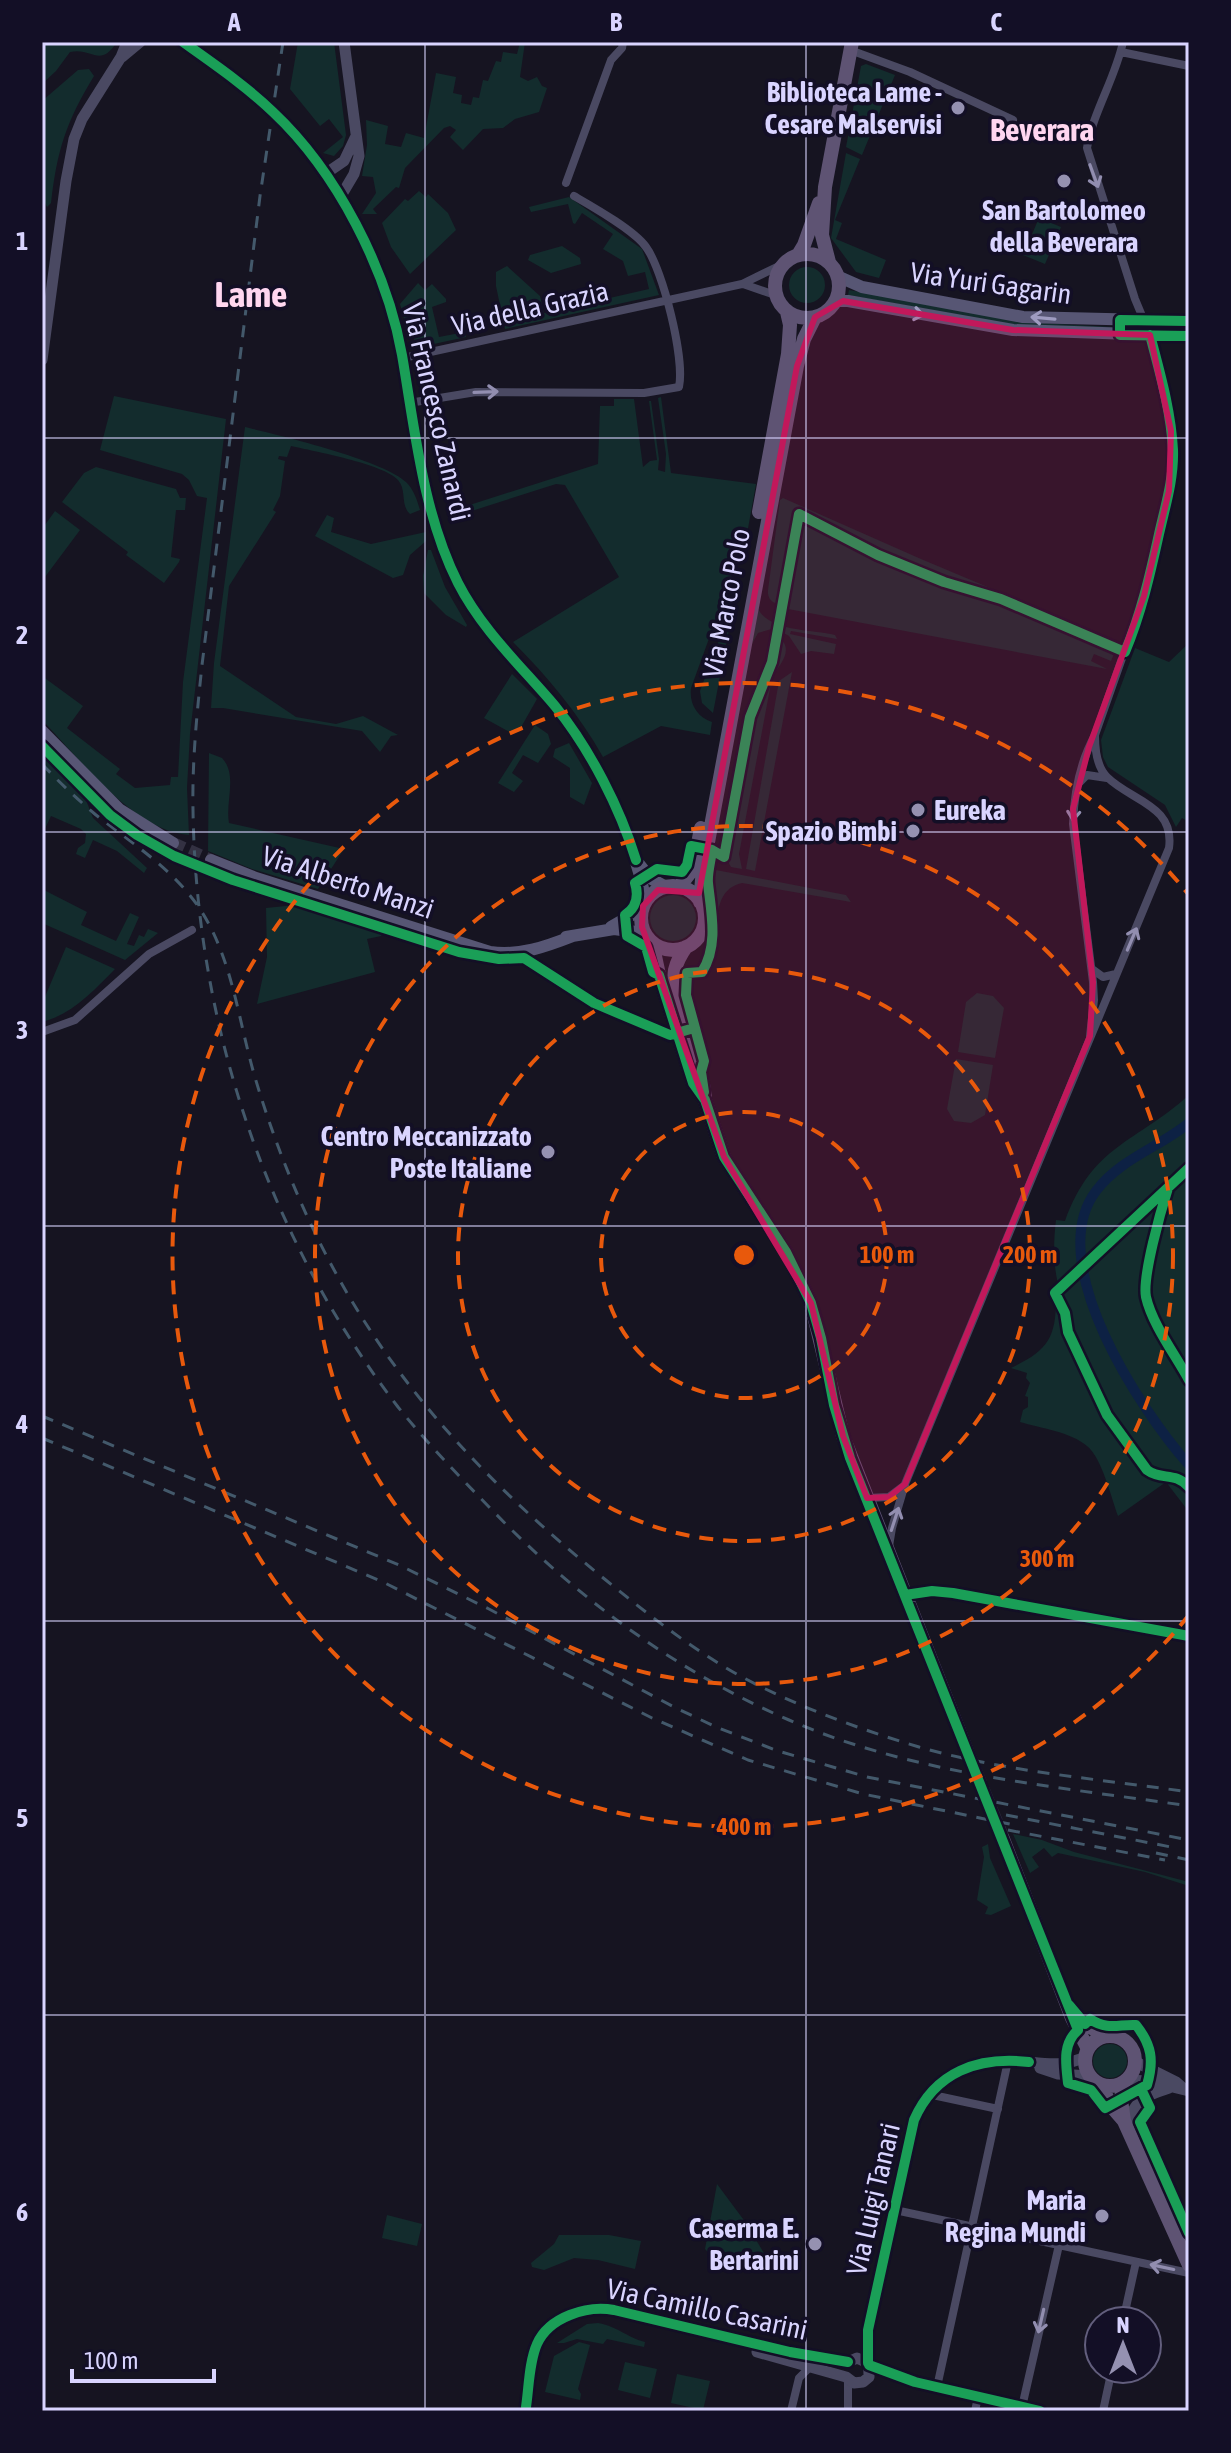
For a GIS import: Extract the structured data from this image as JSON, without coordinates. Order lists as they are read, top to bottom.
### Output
{
  "streets": {
    "main road": [
      "Via Yuri Gagarin",
      "Via Francesco Zanardi",
      "Via Marco Polo",
      "Via Alberto Manzi"
    ],
    "street": ["Via della Grazia", "Via Luigi Tanari", "Via Camillo Casarini"]
  },
  "crossings": [
    ["Via Yuri Gagarin", "Via della Grazia"],
    ["Via Yuri Gagarin", "Via Marco Polo"],
    ["Via della Grazia", "Via Francesco Zanardi"],
    ["Via della Grazia", "Via Marco Polo"],
    ["Via Francesco Zanardi", "Via Marco Polo"],
    ["Via Francesco Zanardi", "Via Alberto Manzi"],
    ["Via Marco Polo", "Via Alberto Manzi"],
    ["Via Luigi Tanari", "Via Camillo Casarini"]
  ],
  "districts": ["Beverara", "Lame"],
  "places": [
    "Biblioteca Lame - Cesare Malservisi",
    "San Bartolomeo della Beverara",
    "Eureka",
    "Spazio Bimbi",
    "Centro Meccanizzato Poste Italiane",
    "Maria Regina Mundi",
    "Caserma E. Bertarini"
  ],
  "scale_bar": "100 m",
  "north": "top",
  "grid": {
    "columns": ["A", "B", "C"],
    "rows": [
      "1",
      "2",
      "3",
      "4",
      "5",
      "6"
    ]
  },
  "rings": [
    "100 m",
    "200 m",
    "300 m",
    "400 m"
  ]
}
